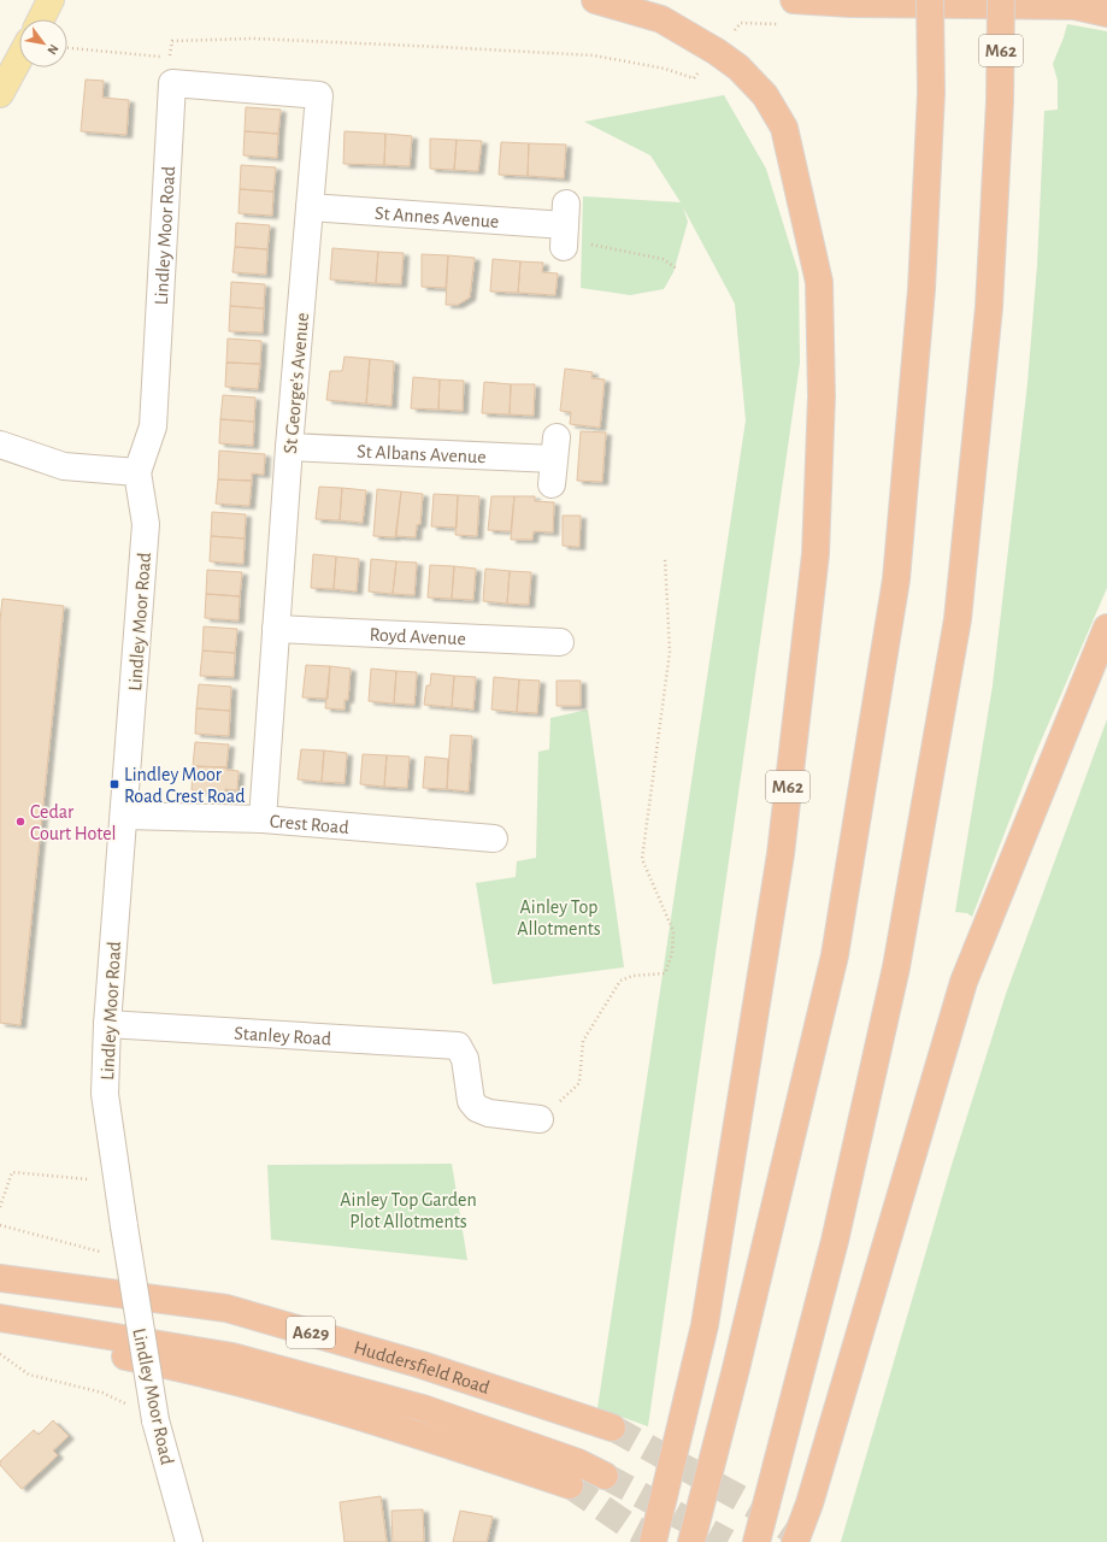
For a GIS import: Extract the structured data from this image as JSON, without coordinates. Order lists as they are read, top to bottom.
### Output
{
  "streets": {
    "highway": ["M62", "A629", "Huddersfield Road"],
    "street": [
      "St Annes Avenue",
      "Lindley Moor Road",
      "St George's Avenue",
      "St Albans Avenue",
      "Royd Avenue",
      "Crest Road",
      "Stanley Road"
    ]
  },
  "crossings": [
    ["St Annes Avenue", "St George's Avenue"],
    ["Lindley Moor Road", "St George's Avenue"],
    ["Lindley Moor Road", "Crest Road"],
    ["Lindley Moor Road", "Stanley Road"],
    ["St George's Avenue", "St Albans Avenue"],
    ["St George's Avenue", "Royd Avenue"],
    ["St George's Avenue", "Crest Road"]
  ],
  "parks": ["Ainley Top Allotments", "Ainley Top Garden Plot Allotments"],
  "places": {
    "transit": ["Lindley Moor Road Crest Road"],
    "other": ["Cedar Court Hotel"]
  },
  "north": "bottom right"
}
